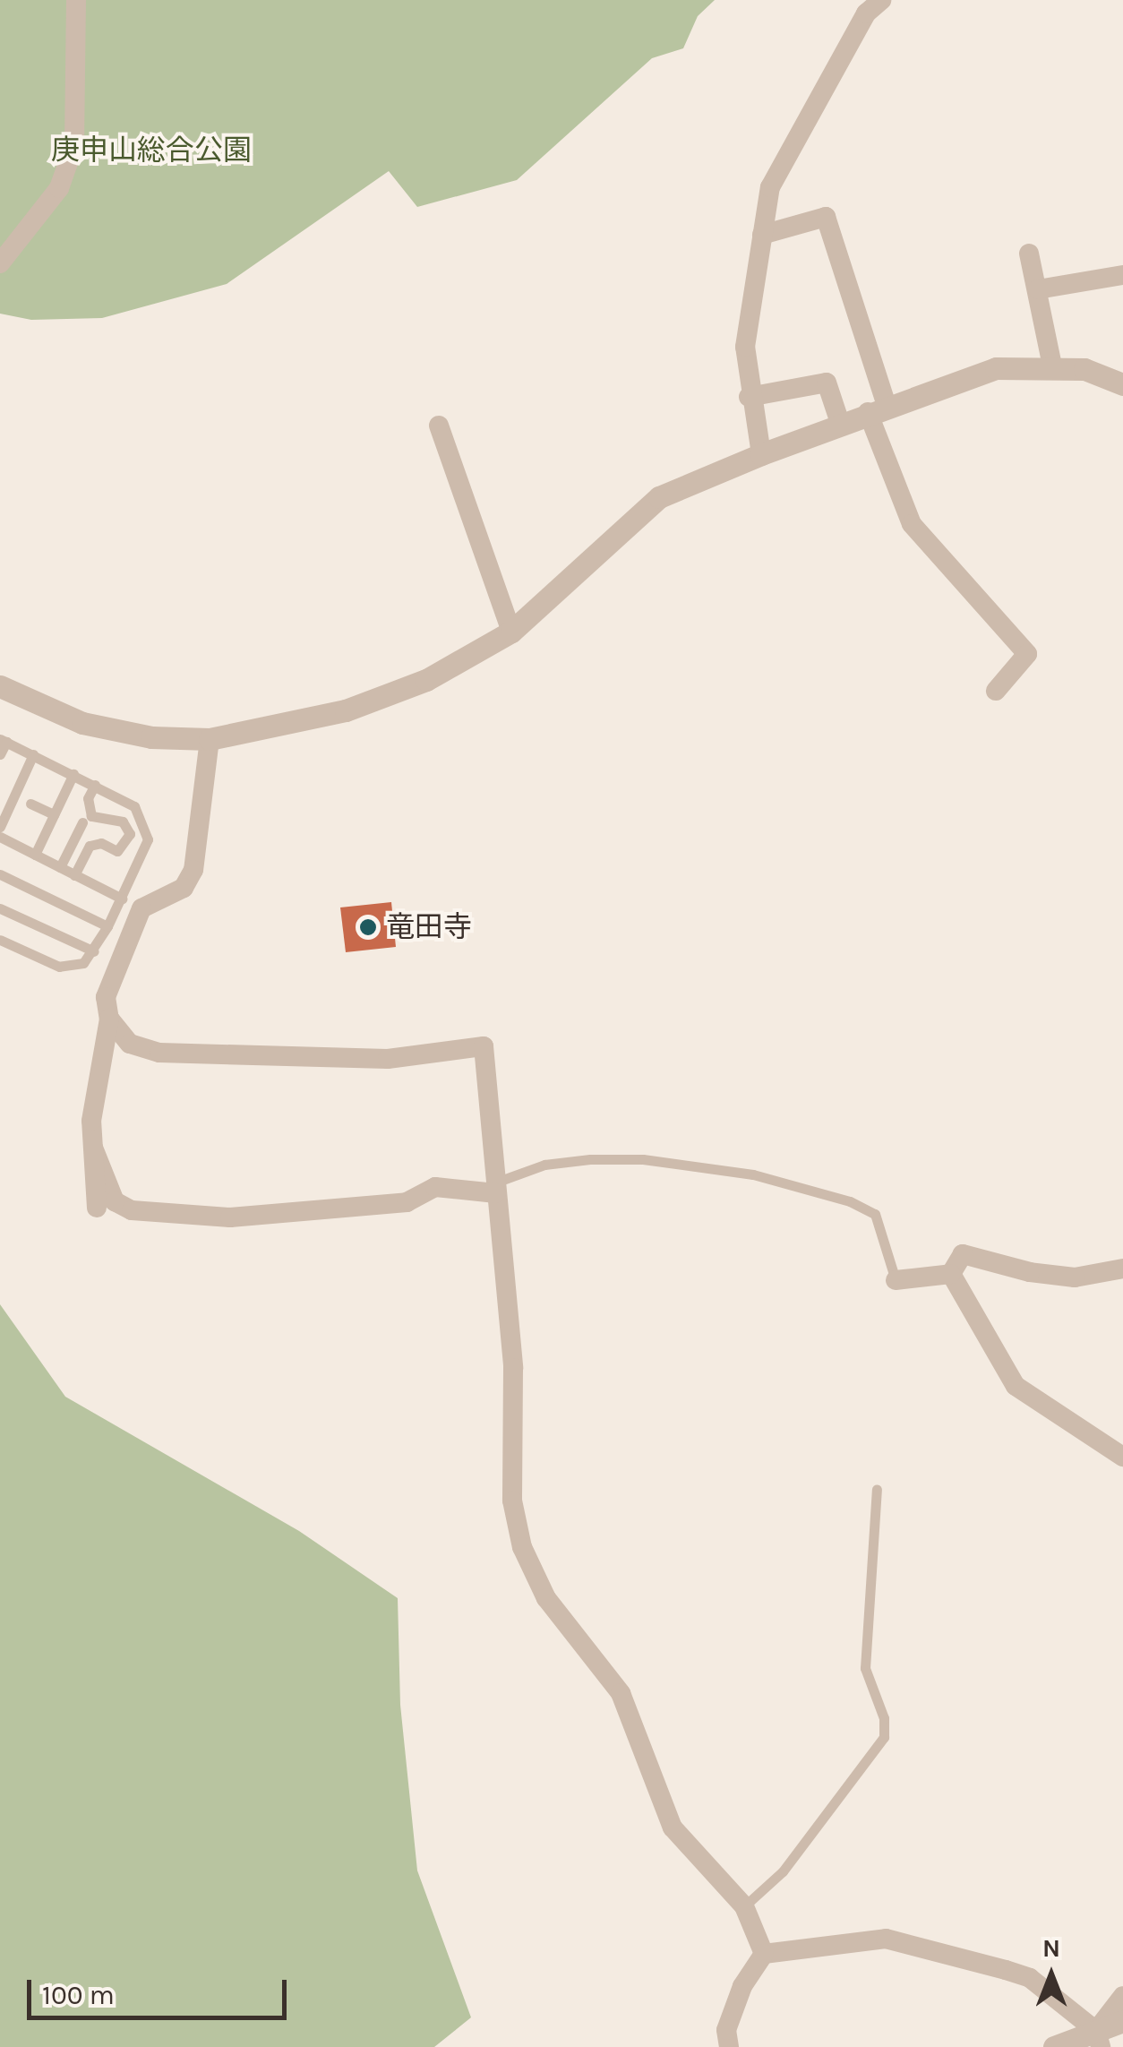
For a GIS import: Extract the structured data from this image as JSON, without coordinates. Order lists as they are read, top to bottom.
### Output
{
  "parks": ["庚申山総合公園"],
  "places": ["竜田寺"],
  "scale_bar": "100 m",
  "north": "top"
}
